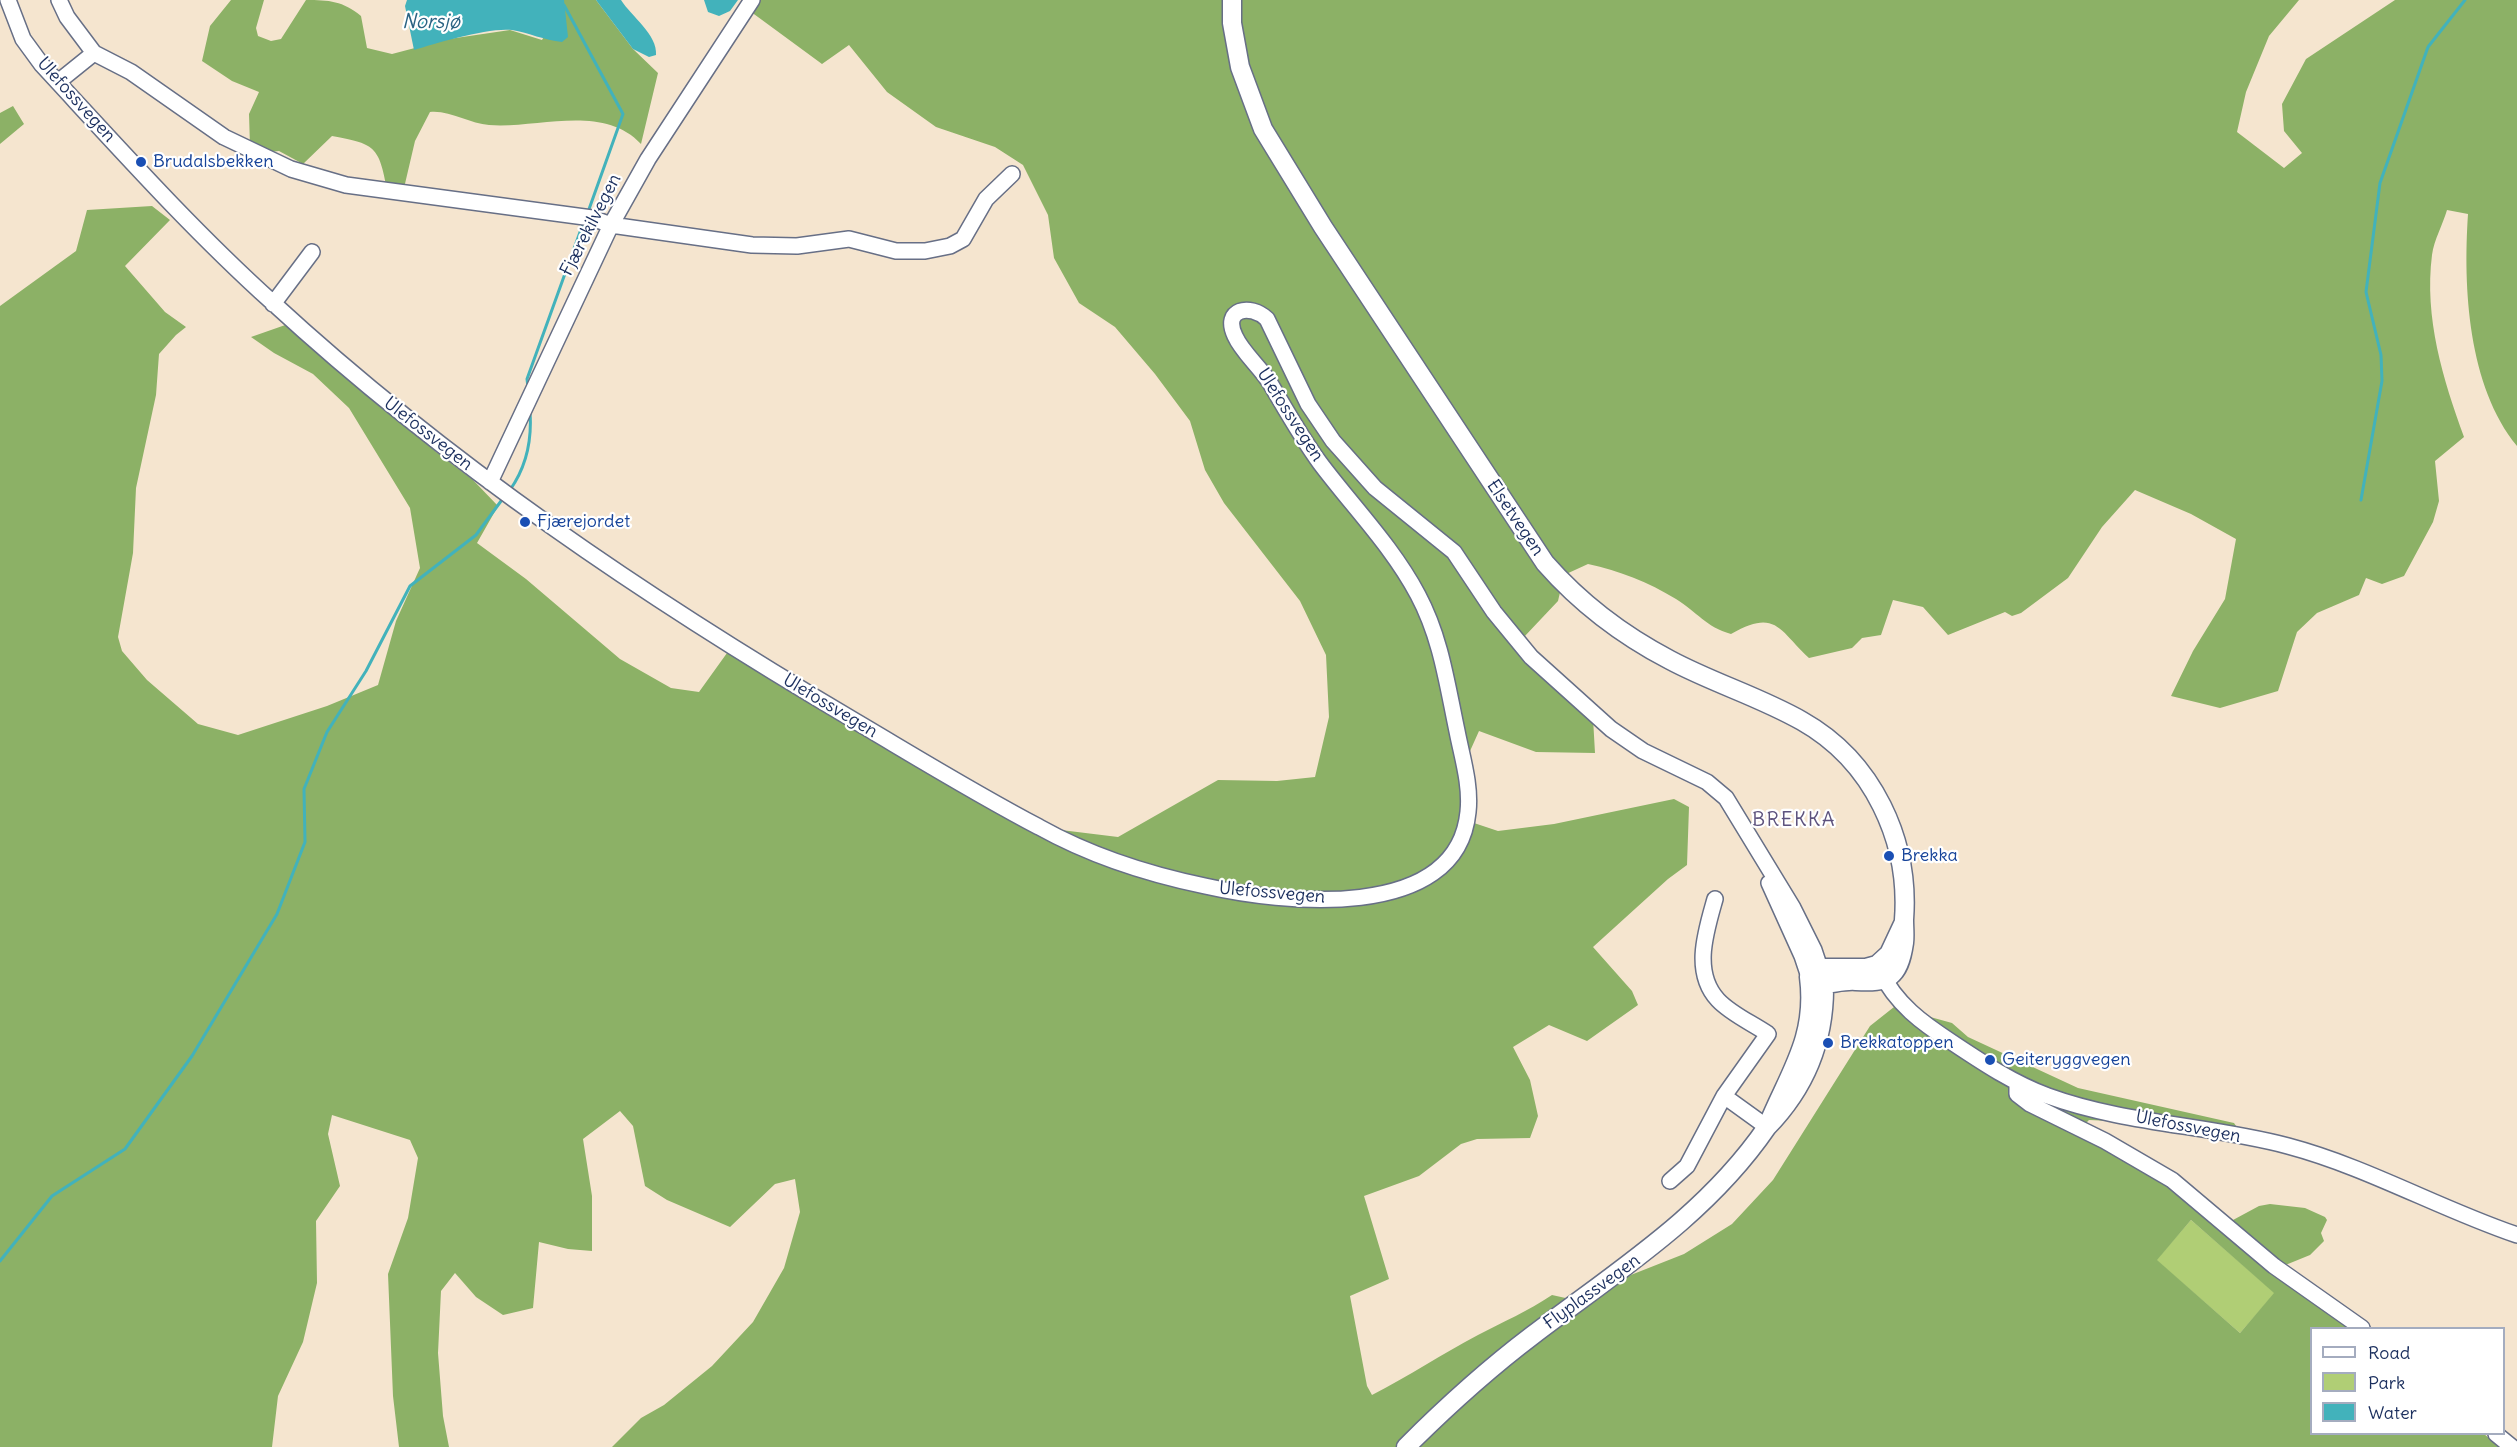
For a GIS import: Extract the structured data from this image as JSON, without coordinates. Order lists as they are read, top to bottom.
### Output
{
  "streets": {
    "main road": ["Elsetvegen", "Flyplassvegen"],
    "street": ["Ulefossvegen", "Fjærekilvegen"]
  },
  "crossings": [
    ["Ulefossvegen", "Fjærekilvegen"],
    ["Ulefossvegen", "Elsetvegen"],
    ["Ulefossvegen", "Flyplassvegen"]
  ],
  "districts": ["BREKKA"],
  "water": ["Norsjø"],
  "places": [
    "Brudalsbekken",
    "Fjærejordet",
    "Brekka",
    "Brekkatoppen",
    "Geiteryggvegen"
  ],
  "legend": ["Road", "Park", "Water"]
}
